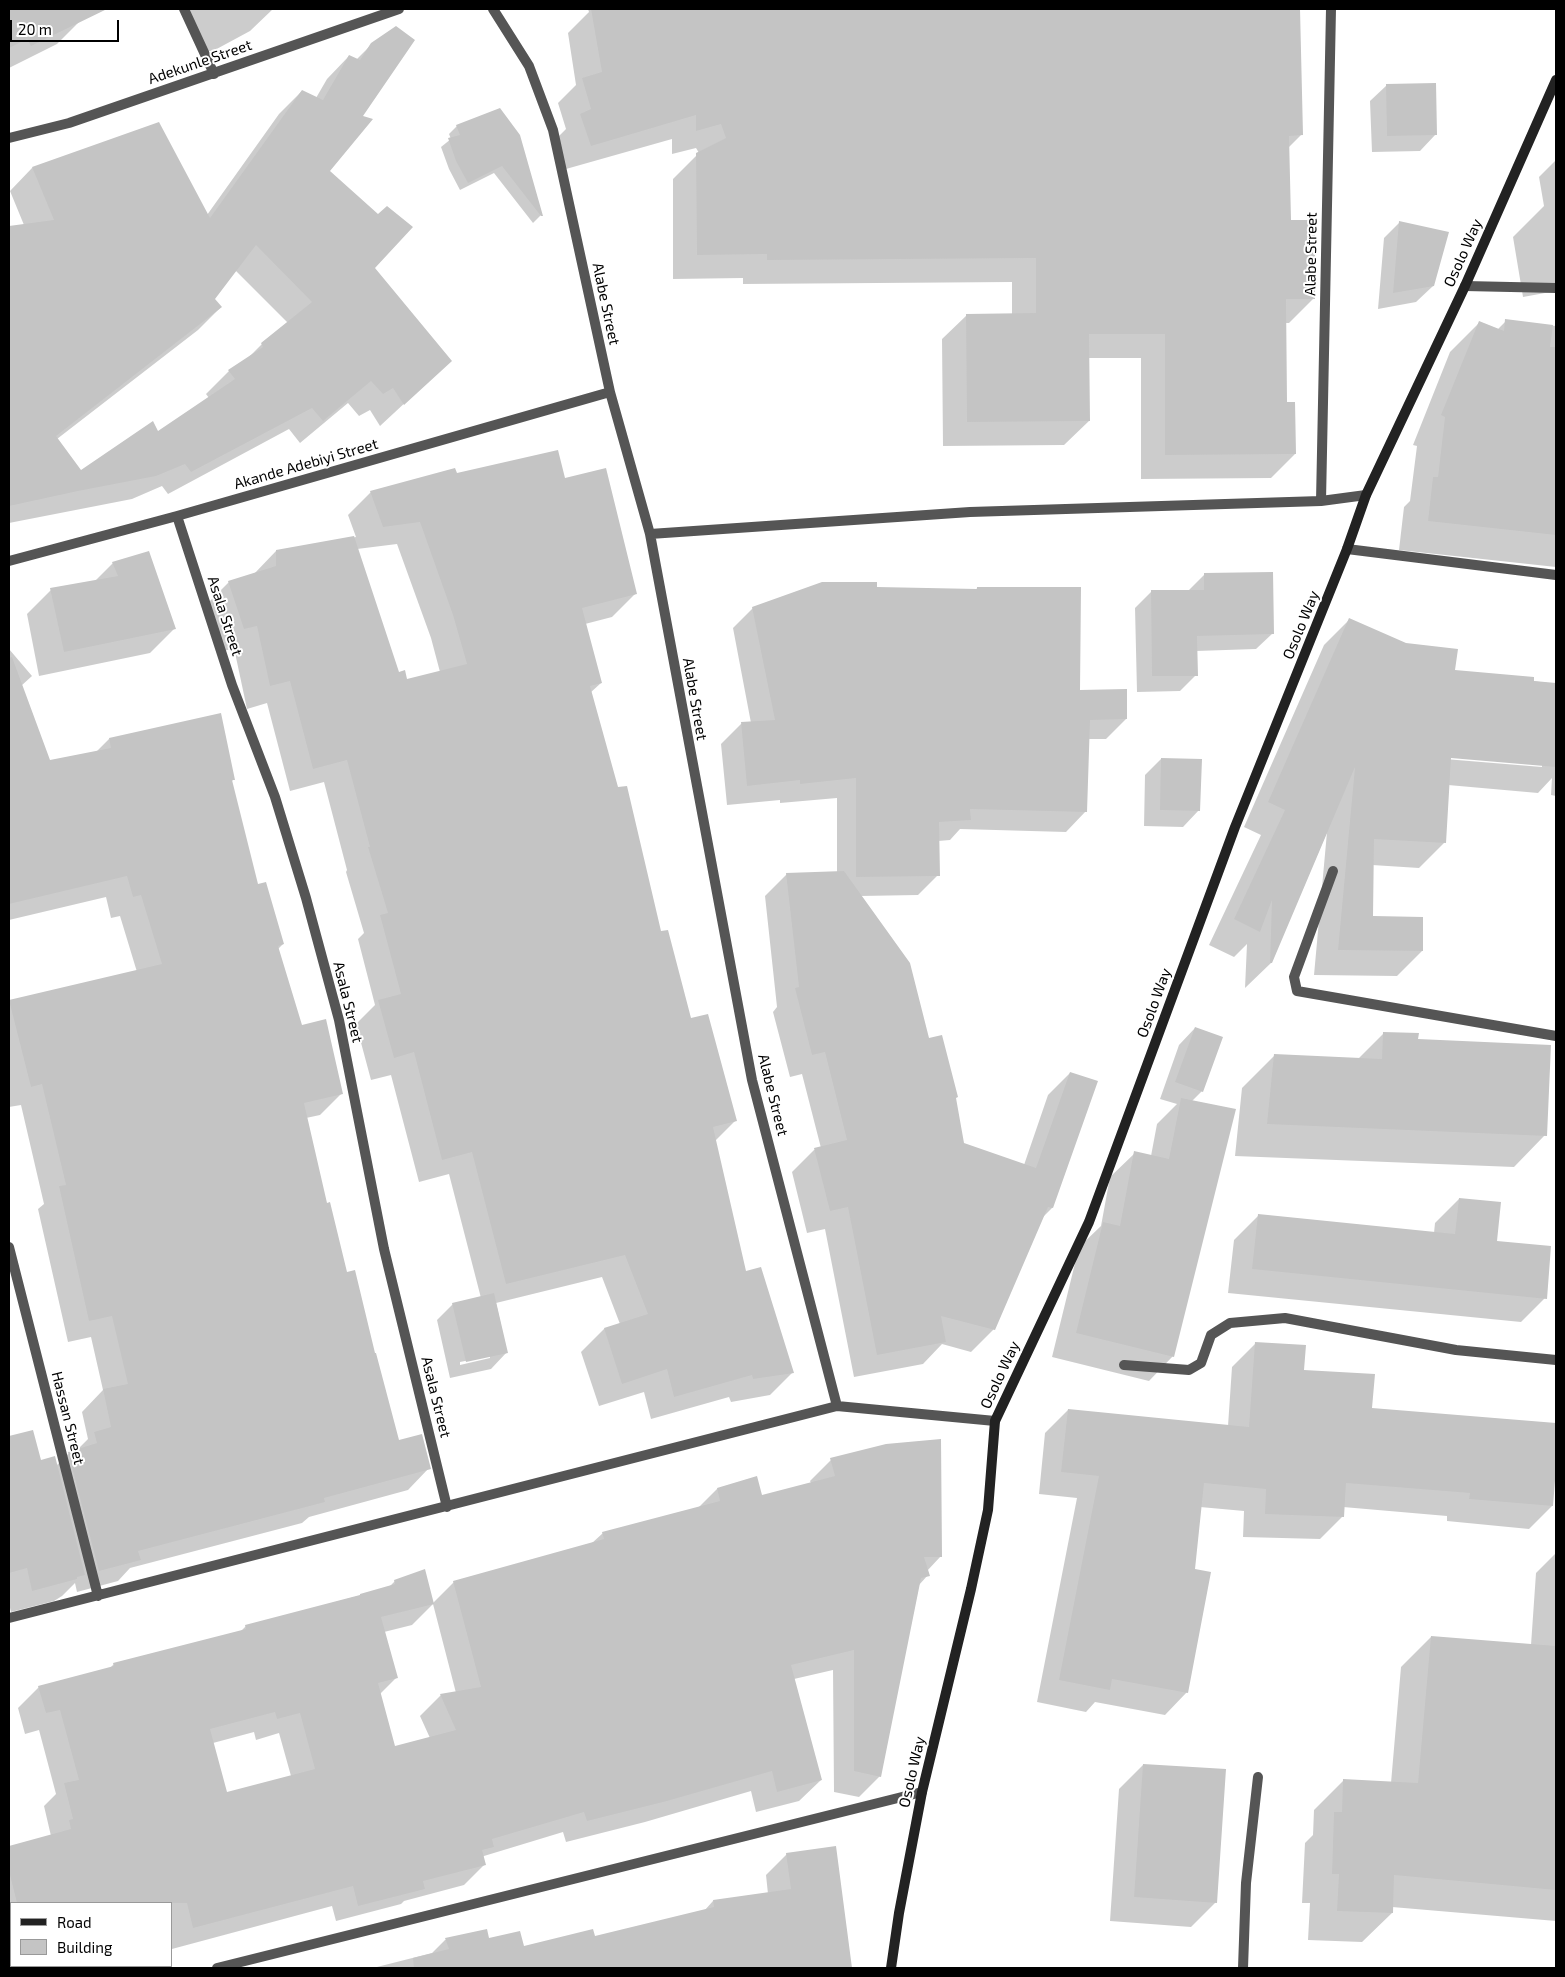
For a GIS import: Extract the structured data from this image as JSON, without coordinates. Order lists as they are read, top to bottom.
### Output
{
  "streets": {
    "main road": ["Osolo Way"],
    "street": [
      "Adekunle Street",
      "Alabe Street",
      "Akande Adebiyi Street",
      "Asala Street",
      "Hassan Street"
    ]
  },
  "crossings": [
    ["Alabe Street", "Akande Adebiyi Street"],
    ["Akande Adebiyi Street", "Asala Street"]
  ],
  "legend": ["Road", "Building"],
  "scale_bar": "20 m"
}
